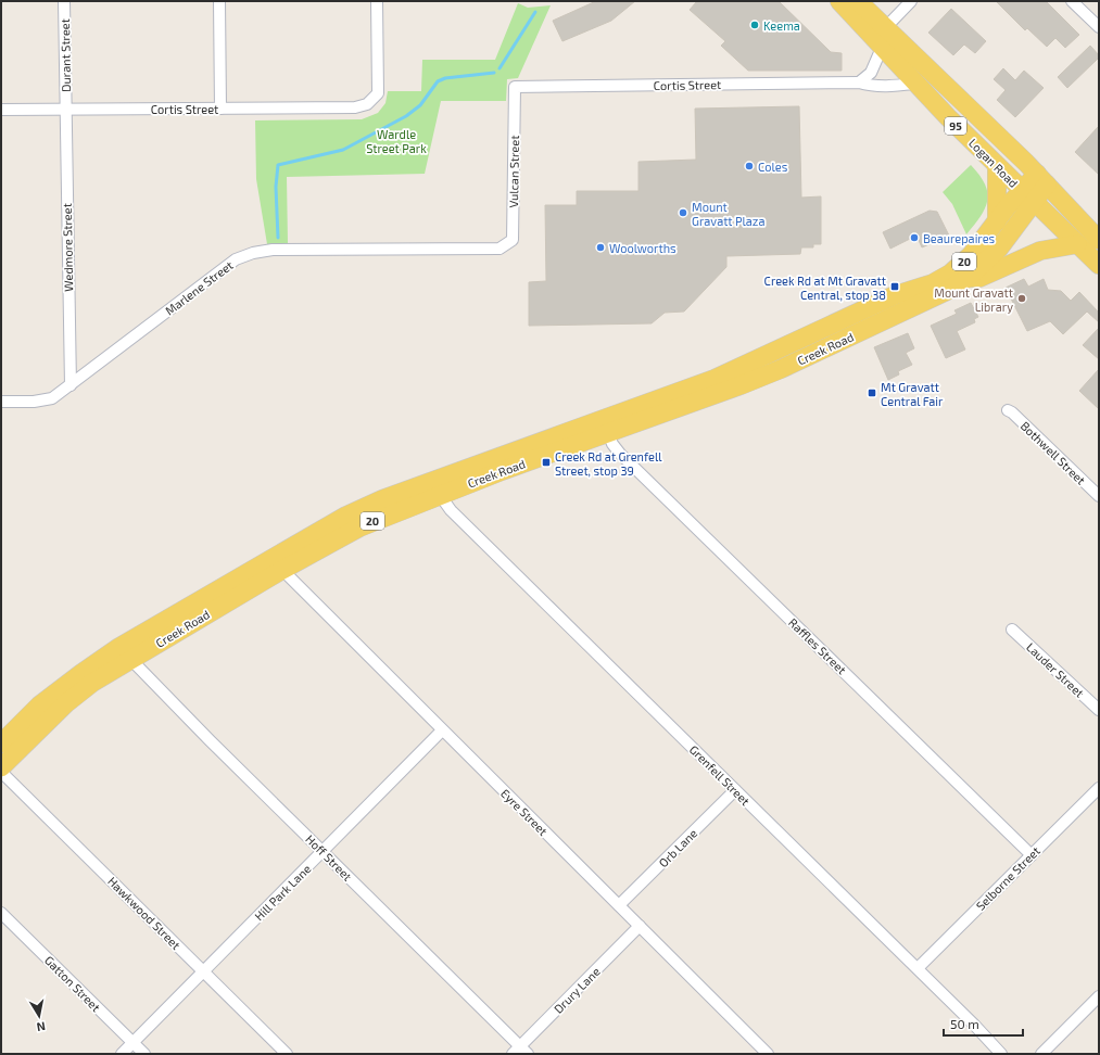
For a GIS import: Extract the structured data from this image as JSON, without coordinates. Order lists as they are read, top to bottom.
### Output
{
  "streets": {
    "main road": [
      "95",
      "Logan Road",
      "20",
      "Creek Road"
    ],
    "street": [
      "Durant Street",
      "Cortis Street",
      "Vulcan Street",
      "Wedmore Street",
      "Marlene Street",
      "Bothwell Street",
      "Raffles Street",
      "Lauder Street",
      "Grenfell Street",
      "Eyre Street",
      "Orb Lane",
      "Hoff Street",
      "Selborne Street",
      "Hill Park Lane",
      "Hawkwood Street",
      "Gatton Street",
      "Drury Lane"
    ]
  },
  "crossings": [
    ["Durant Street", "Cortis Street"],
    ["Durant Street", "Wedmore Street"],
    ["Cortis Street", "Logan Road"],
    ["Cortis Street", "Vulcan Street"],
    ["Cortis Street", "Wedmore Street"],
    ["Logan Road", "Creek Road"],
    ["Vulcan Street", "Marlene Street"],
    ["Wedmore Street", "Marlene Street"],
    ["Creek Road", "Raffles Street"],
    ["Creek Road", "Grenfell Street"],
    ["Creek Road", "Eyre Street"],
    ["Creek Road", "Hoff Street"],
    ["Raffles Street", "Selborne Street"],
    ["Grenfell Street", "Orb Lane"],
    ["Grenfell Street", "Selborne Street"],
    ["Eyre Street", "Orb Lane"],
    ["Eyre Street", "Hill Park Lane"],
    ["Eyre Street", "Drury Lane"],
    ["Hoff Street", "Hill Park Lane"],
    ["Hoff Street", "Drury Lane"],
    ["Hill Park Lane", "Hawkwood Street"],
    ["Hill Park Lane", "Gatton Street"]
  ],
  "parks": ["Wardle Street Park"],
  "places": {
    "other": [
      "Keema",
      "Coles",
      "Mount Gravatt Plaza",
      "Beaurepaires",
      "Woolworths",
      "Mount Gravatt Library"
    ],
    "transit": ["Creek Rd at Mt Gravatt Central, stop 38", "Mt Gravatt Central Fair", "Creek Rd at Grenfell Street, stop 39"]
  },
  "scale_bar": "50 m",
  "north": "bottom"
}
